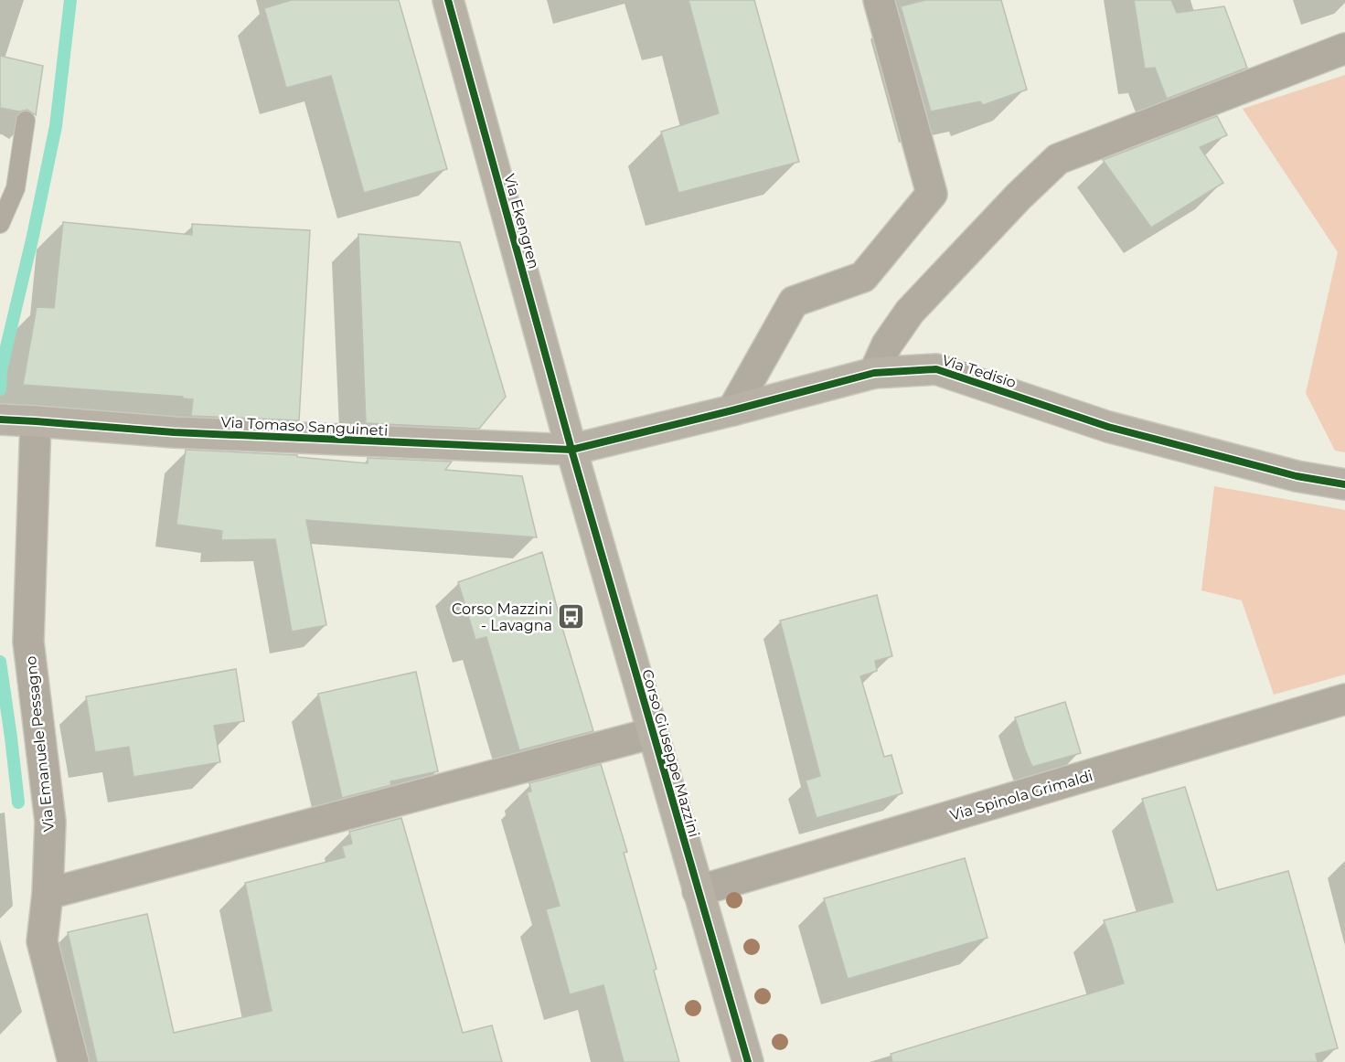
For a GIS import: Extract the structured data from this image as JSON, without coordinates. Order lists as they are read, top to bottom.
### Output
{
  "streets": {
    "street": [
      "Via Ekengren",
      "Via Tedisio",
      "Via Tomaso Sanguineti",
      "Via Emanuele Pessagno",
      "Corso Giuseppe Mazzini",
      "Via Spinola Grimaldi"
    ]
  },
  "crossings": [
    ["Via Ekengren", "Via Tedisio"],
    ["Via Ekengren", "Via Tomaso Sanguineti"],
    ["Via Ekengren", "Corso Giuseppe Mazzini"],
    ["Via Tedisio", "Via Tomaso Sanguineti"],
    ["Via Tedisio", "Corso Giuseppe Mazzini"],
    ["Via Tomaso Sanguineti", "Via Emanuele Pessagno"],
    ["Via Tomaso Sanguineti", "Corso Giuseppe Mazzini"],
    ["Corso Giuseppe Mazzini", "Via Spinola Grimaldi"]
  ],
  "places": {
    "bus stop": ["Corso Mazzini - Lavagna"]
  }
}
